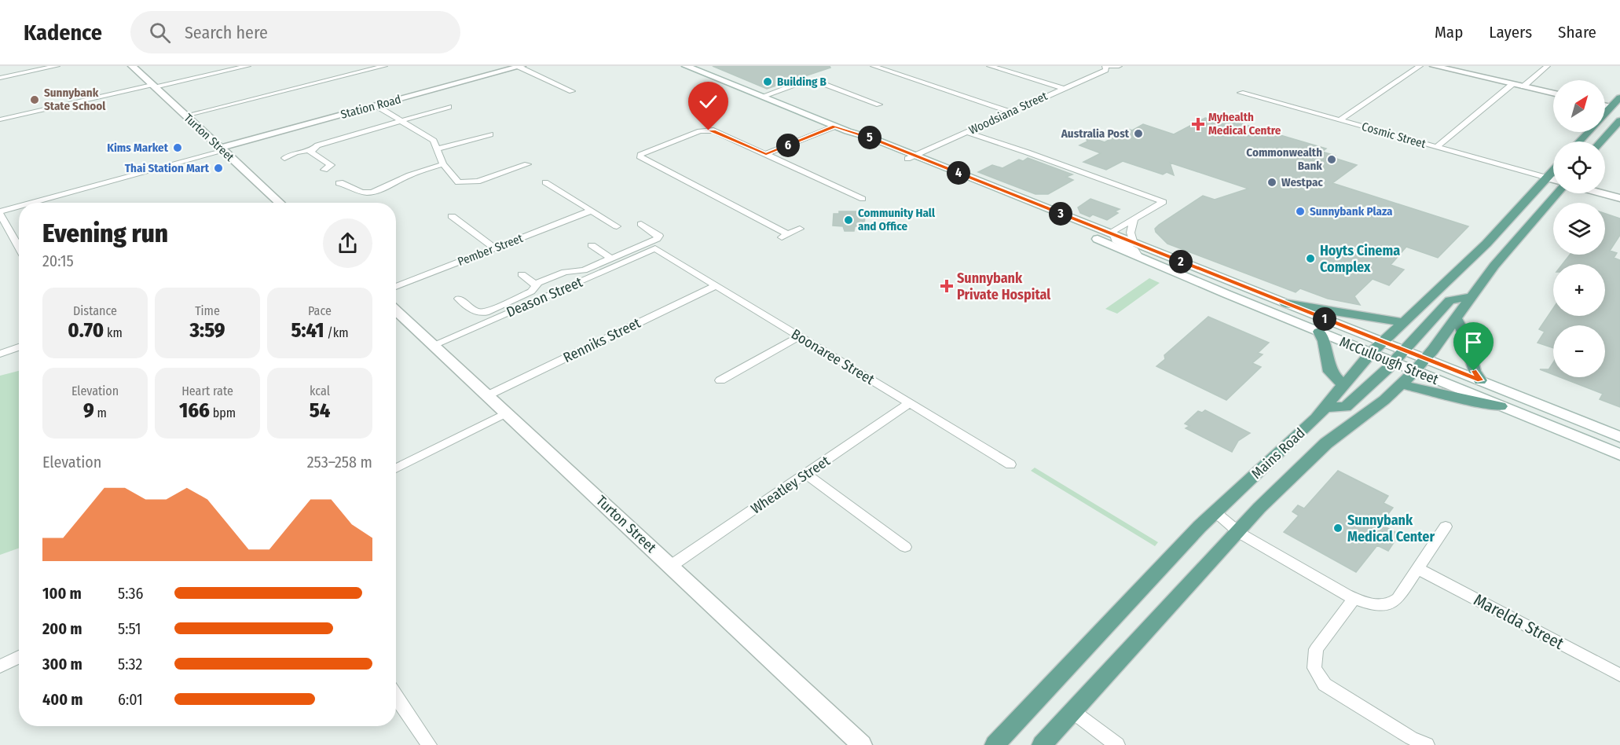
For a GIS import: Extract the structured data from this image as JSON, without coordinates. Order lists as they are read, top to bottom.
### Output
{
  "streets": {
    "main road": [
      "Station Road",
      "Turton Street",
      "McCullough Street",
      "Mains Road"
    ],
    "street": [
      "Woodsiana Street",
      "Cosmic Street",
      "Pember Street",
      "Deason Street",
      "Renniks Street",
      "Boonaree Street",
      "Wheatley Street",
      "Marelda Street"
    ]
  },
  "crossings": [
    ["Station Road", "Turton Street"],
    ["Woodsiana Street", "McCullough Street"],
    ["Cosmic Street", "Mains Road"],
    ["Turton Street", "Deason Street"],
    ["Turton Street", "Renniks Street"],
    ["Turton Street", "Wheatley Street"],
    ["Deason Street", "Boonaree Street"],
    ["Renniks Street", "Boonaree Street"],
    ["Boonaree Street", "Wheatley Street"],
    ["McCullough Street", "Mains Road"]
  ],
  "places": {
    "other": [
      "Building B",
      "Sunnybank State School",
      "Australia Post",
      "Kims Market",
      "Commonwealth Bank",
      "Thai Station Mart",
      "Westpac",
      "Sunnybank Plaza",
      "Community Hall and Office",
      "Hoyts Cinema Complex",
      "Sunnybank Medical Center"
    ],
    "health": ["Myhealth Medical Centre", "Sunnybank Private Hospital"]
  },
  "north": "top right",
  "page": {
    "header": "Kadence",
    "search": "Search here",
    "nav": ["Map", "Layers", "Share"],
    "map_buttons": ["+", "−"],
    "pins": [
      "5",
      "6",
      "4",
      "3",
      "2",
      "1"
    ],
    "heading": ["Evening run", "20:15"],
    "stats": [
      ["Distance", "0.70 km"],
      ["Time", "3:59"],
      ["Pace", "5:41 /km"],
      ["Elevation", "9 m"],
      ["Heart rate", "166 bpm"],
      ["kcal", "54"]
    ],
    "chart": ["Elevation", "253–258 m"],
    "list": [
      {
        "name": "100 m",
        "note": "5:36"
      },
      {
        "name": "200 m",
        "note": "5:51"
      },
      {
        "name": "300 m",
        "note": "5:32"
      },
      {
        "name": "400 m",
        "note": "6:01"
      }
    ]
  }
}
